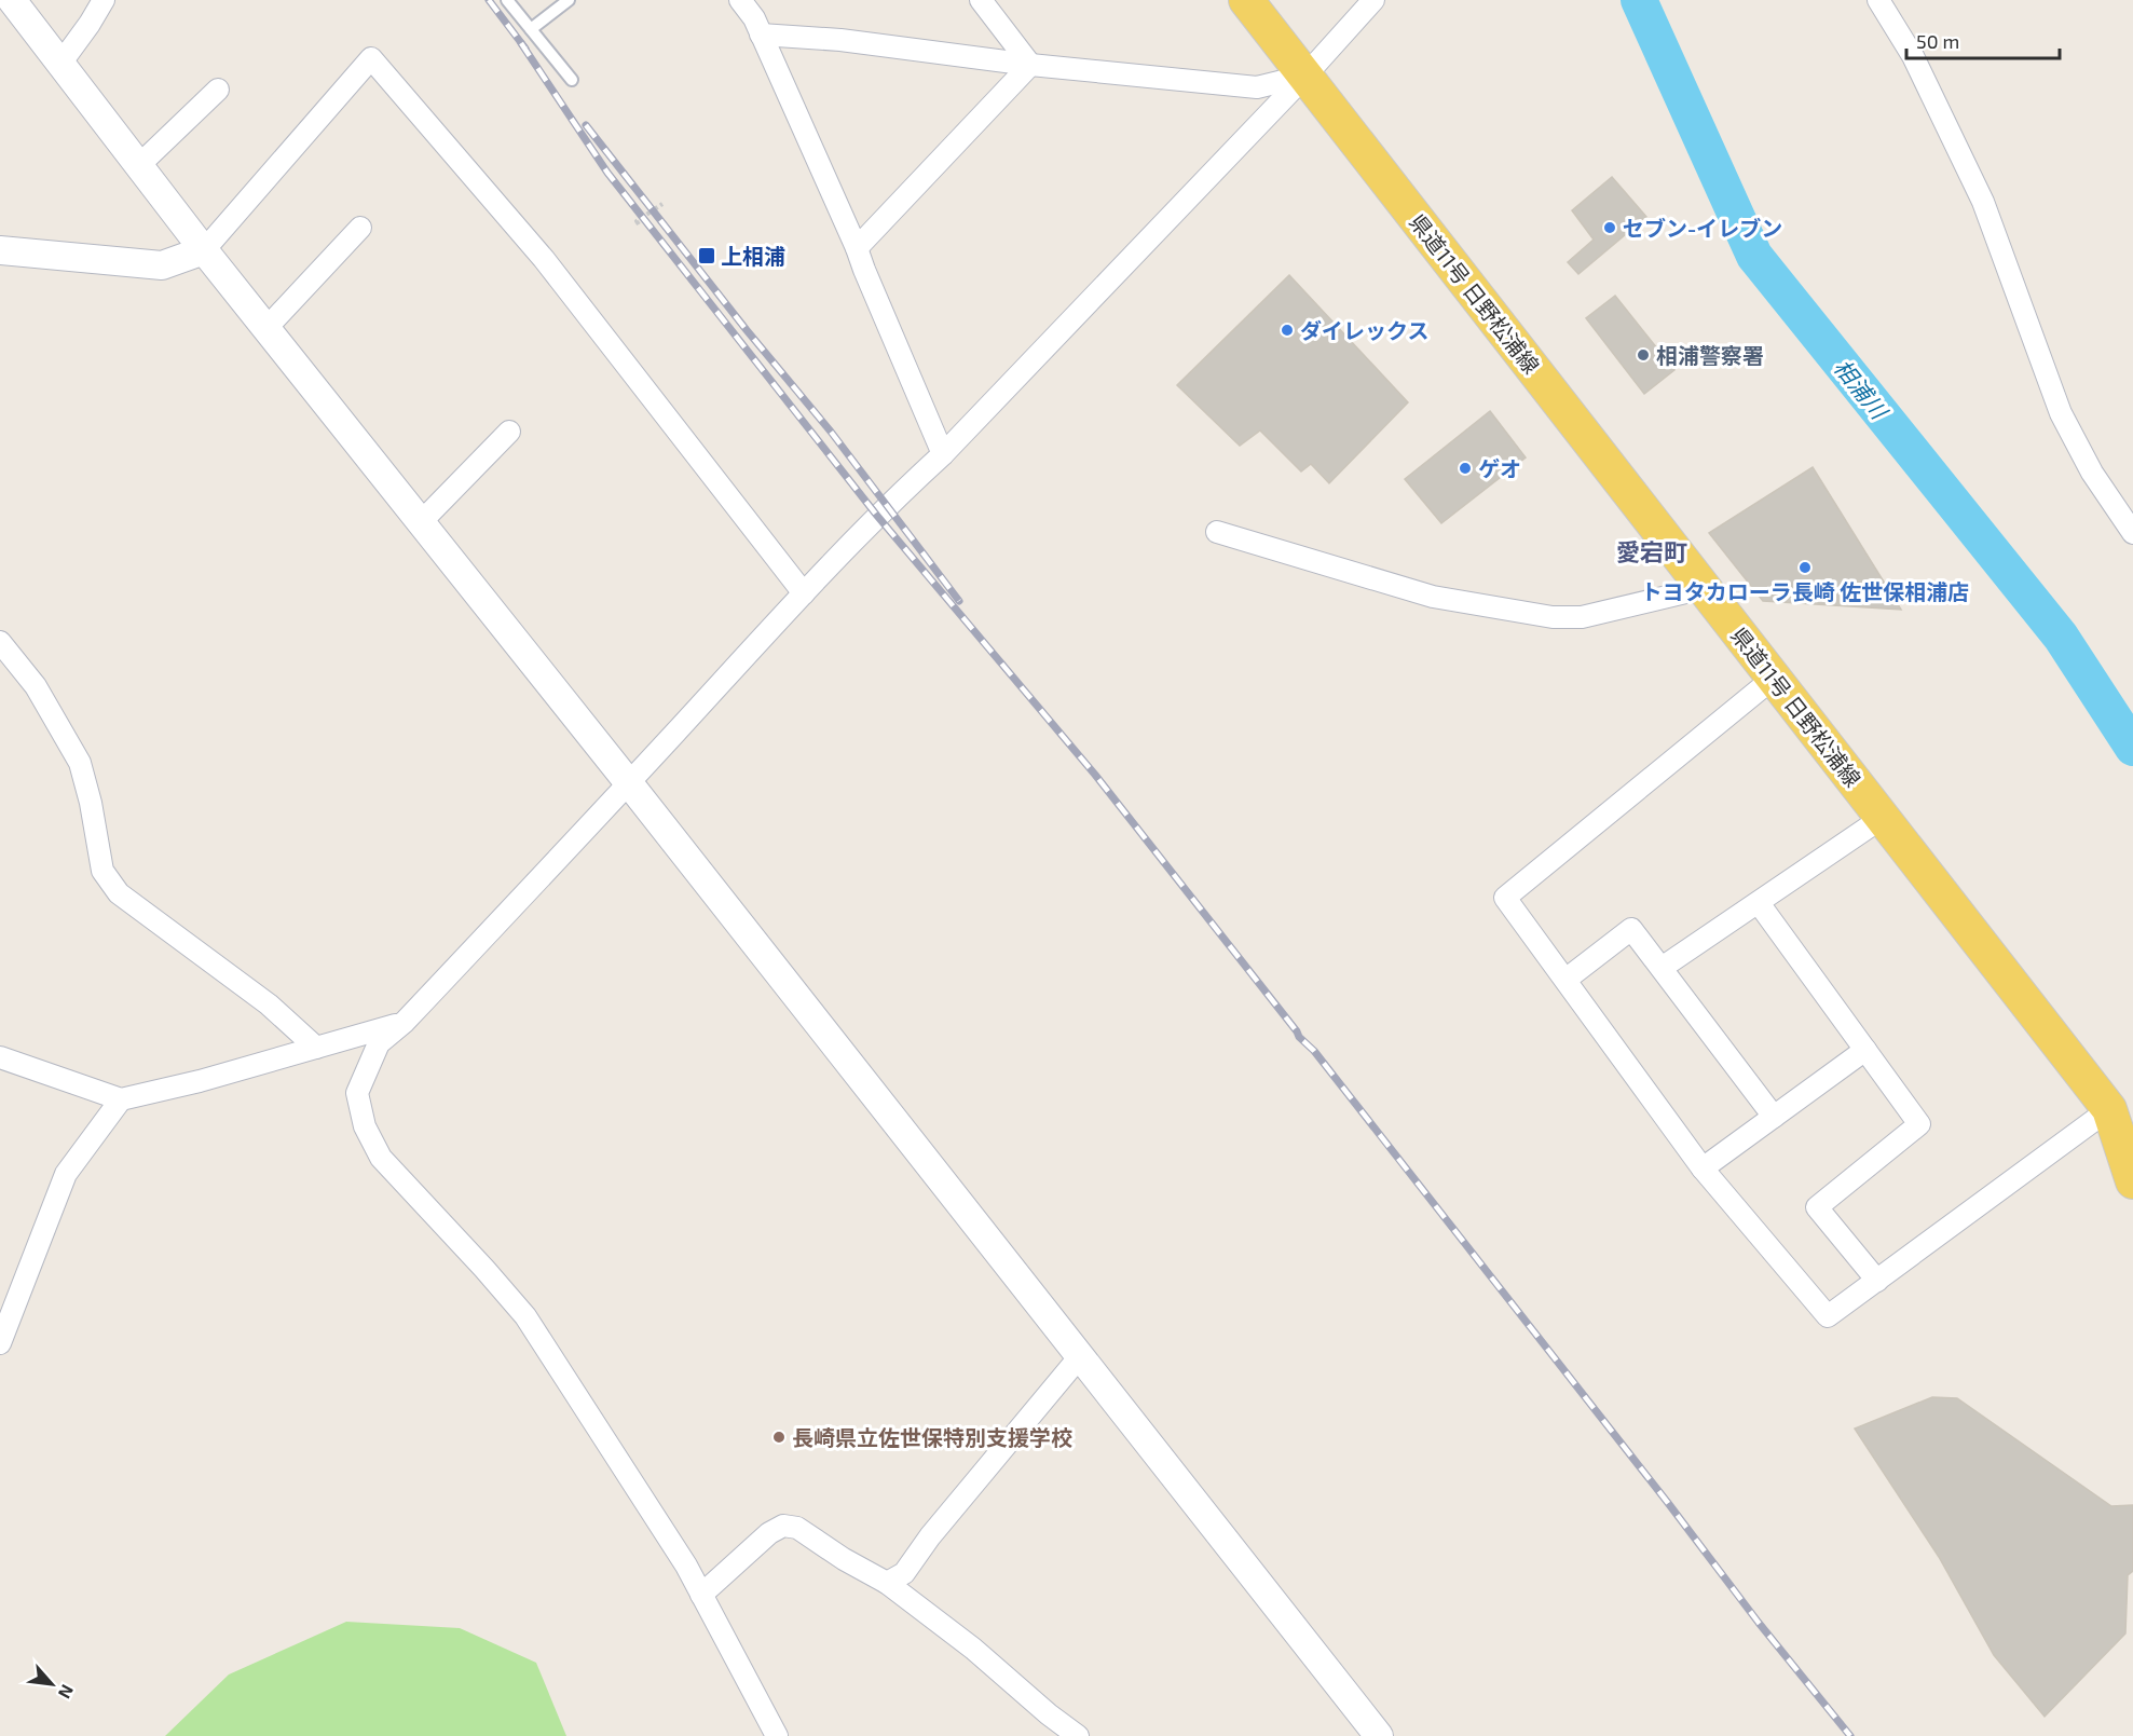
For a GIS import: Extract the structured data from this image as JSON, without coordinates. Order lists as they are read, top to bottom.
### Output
{
  "streets": {
    "main road": ["県道11号 日野松浦線"]
  },
  "districts": ["愛宕町"],
  "water": ["相浦川"],
  "places": {
    "other": [
      "セブン-イレブン",
      "ダイレックス",
      "相浦警察署",
      "ゲオ",
      "トヨタカローラ長崎 佐世保相浦店",
      "長崎県立佐世保特別支援学校"
    ],
    "transit": ["上相浦"]
  },
  "scale_bar": "50 m",
  "north": "bottom right"
}
